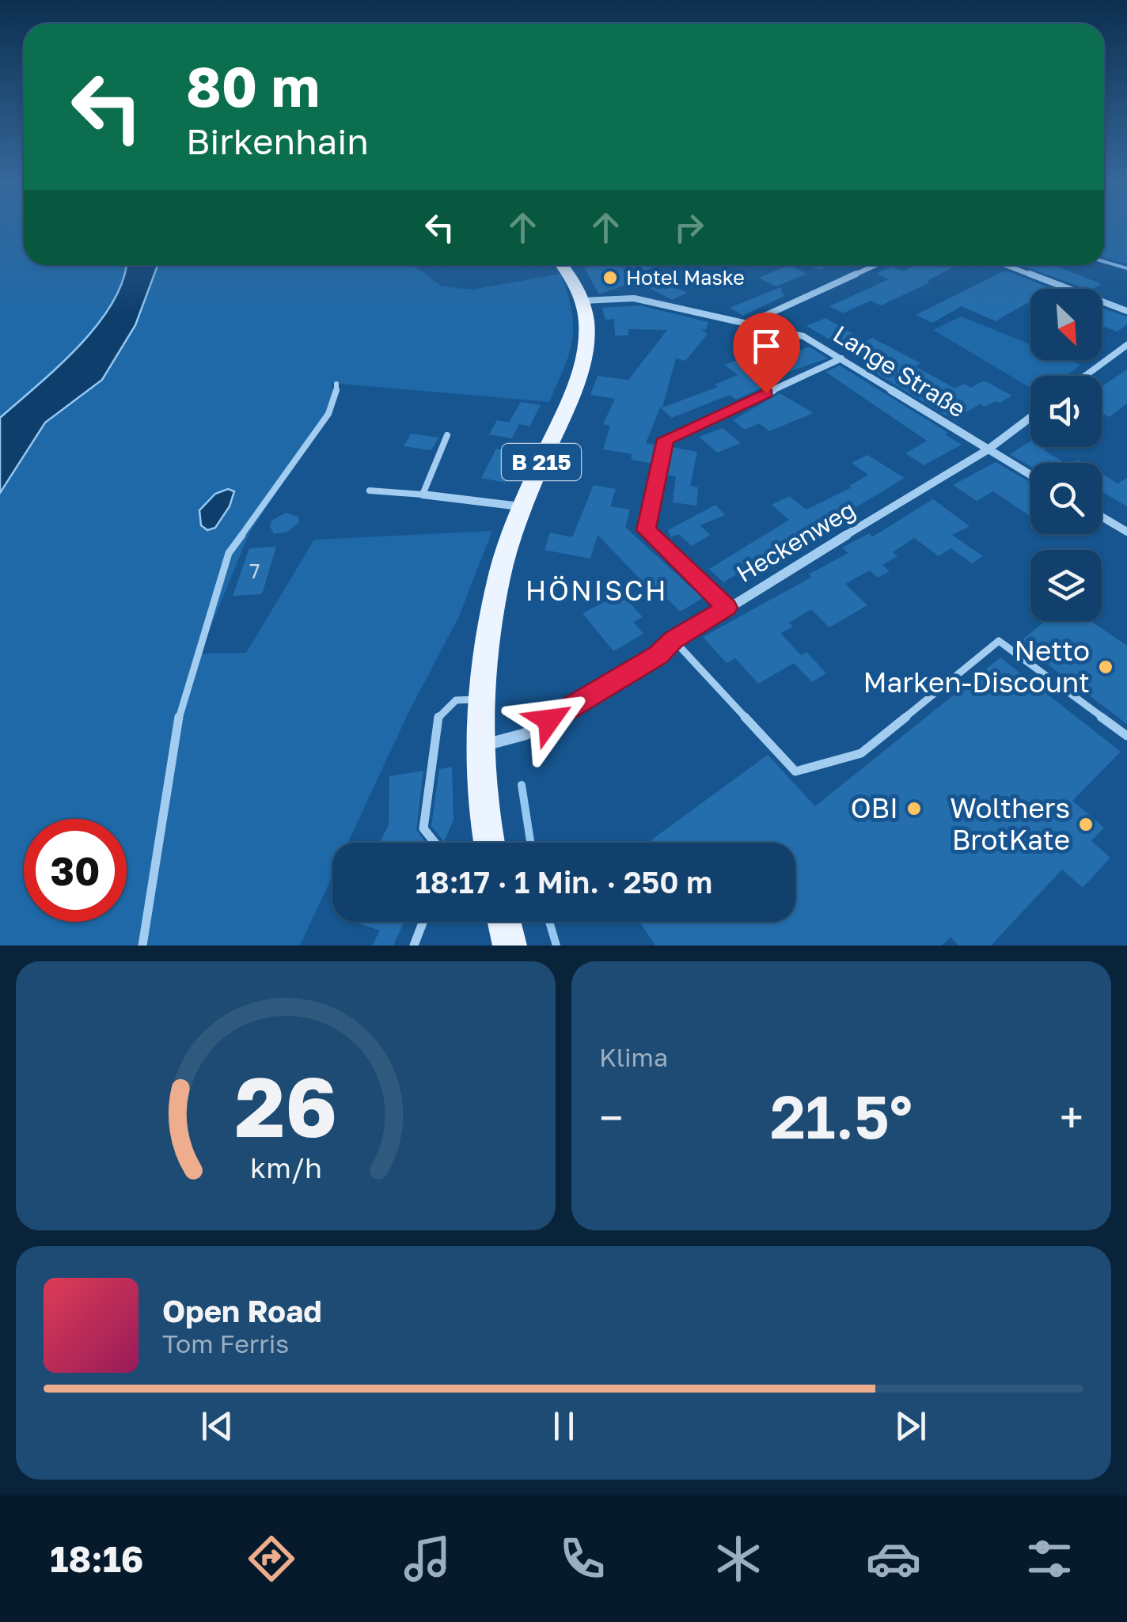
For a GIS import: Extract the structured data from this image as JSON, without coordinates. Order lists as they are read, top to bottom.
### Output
{
  "streets": {
    "main road": ["B 215"],
    "street": ["Lange Straße", "Heckenweg"]
  },
  "crossings": [
    ["Lange Straße", "B 215"],
    ["Lange Straße", "Heckenweg"],
    ["B 215", "Heckenweg"]
  ],
  "districts": ["HÖNISCH"],
  "places": [
    "Hotel Maske",
    "Netto Marken-Discount",
    "OBI",
    "Wolthers BrotKate"
  ],
  "house_numbers": ["7"],
  "north": "bottom right",
  "page": {
    "turn": ["80 m", "Birkenhain"],
    "limit": "30",
    "trip": "18:17 · 1 Min. · 250 m",
    "tile": "Klima",
    "heat": ["−", "21.5°", "+"],
    "song": ["Open Road", "Tom Ferris"],
    "tabs": "18:16",
    "gauge": ["26", "km/h"]
  }
}
